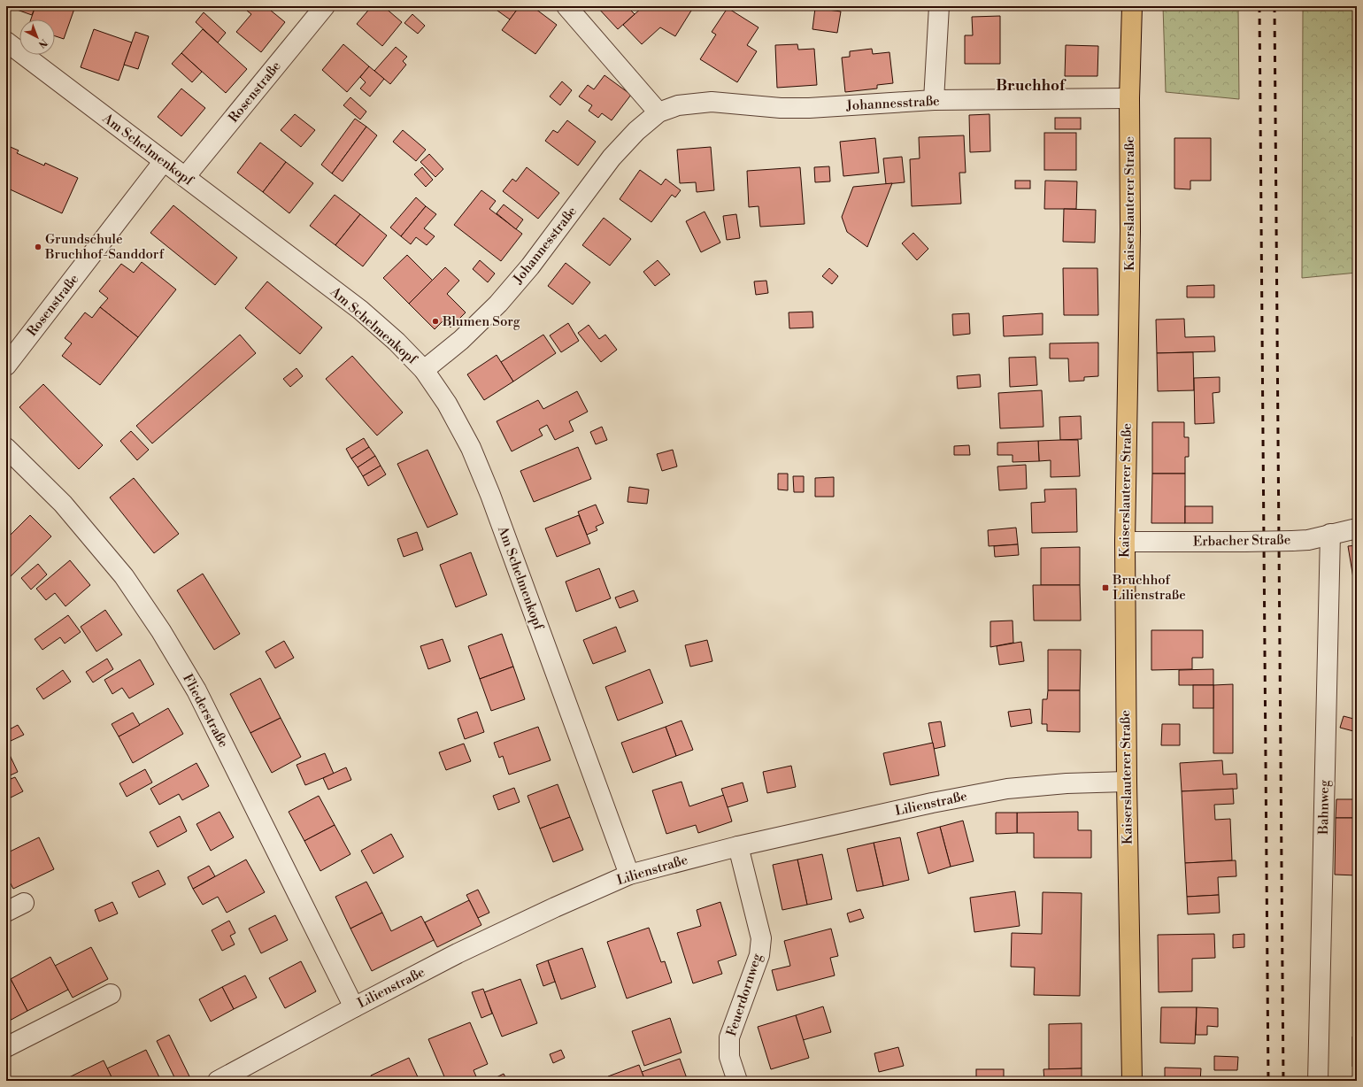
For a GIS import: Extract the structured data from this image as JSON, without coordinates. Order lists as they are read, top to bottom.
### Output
{
  "streets": {
    "main road": ["Kaiserslauterer Straße"],
    "street": [
      "Rosenstraße",
      "Johannesstraße",
      "Am Schelmenkopf",
      "Erbacher Straße",
      "Fliederstraße",
      "Lilienstraße",
      "Bahnweg",
      "Feuerdornweg"
    ]
  },
  "crossings": [
    ["Rosenstraße", "Am Schelmenkopf"],
    ["Johannesstraße", "Am Schelmenkopf"],
    ["Johannesstraße", "Kaiserslauterer Straße"],
    ["Am Schelmenkopf", "Lilienstraße"],
    ["Kaiserslauterer Straße", "Erbacher Straße"],
    ["Kaiserslauterer Straße", "Lilienstraße"],
    ["Erbacher Straße", "Bahnweg"],
    ["Fliederstraße", "Lilienstraße"],
    ["Lilienstraße", "Feuerdornweg"]
  ],
  "districts": ["Bruchhof"],
  "places": {
    "other": ["Grundschule Bruchhof-Sanddorf", "Blumen Sorg"],
    "transit": ["Bruchhof Lilienstraße"]
  },
  "north": "bottom right"
}
